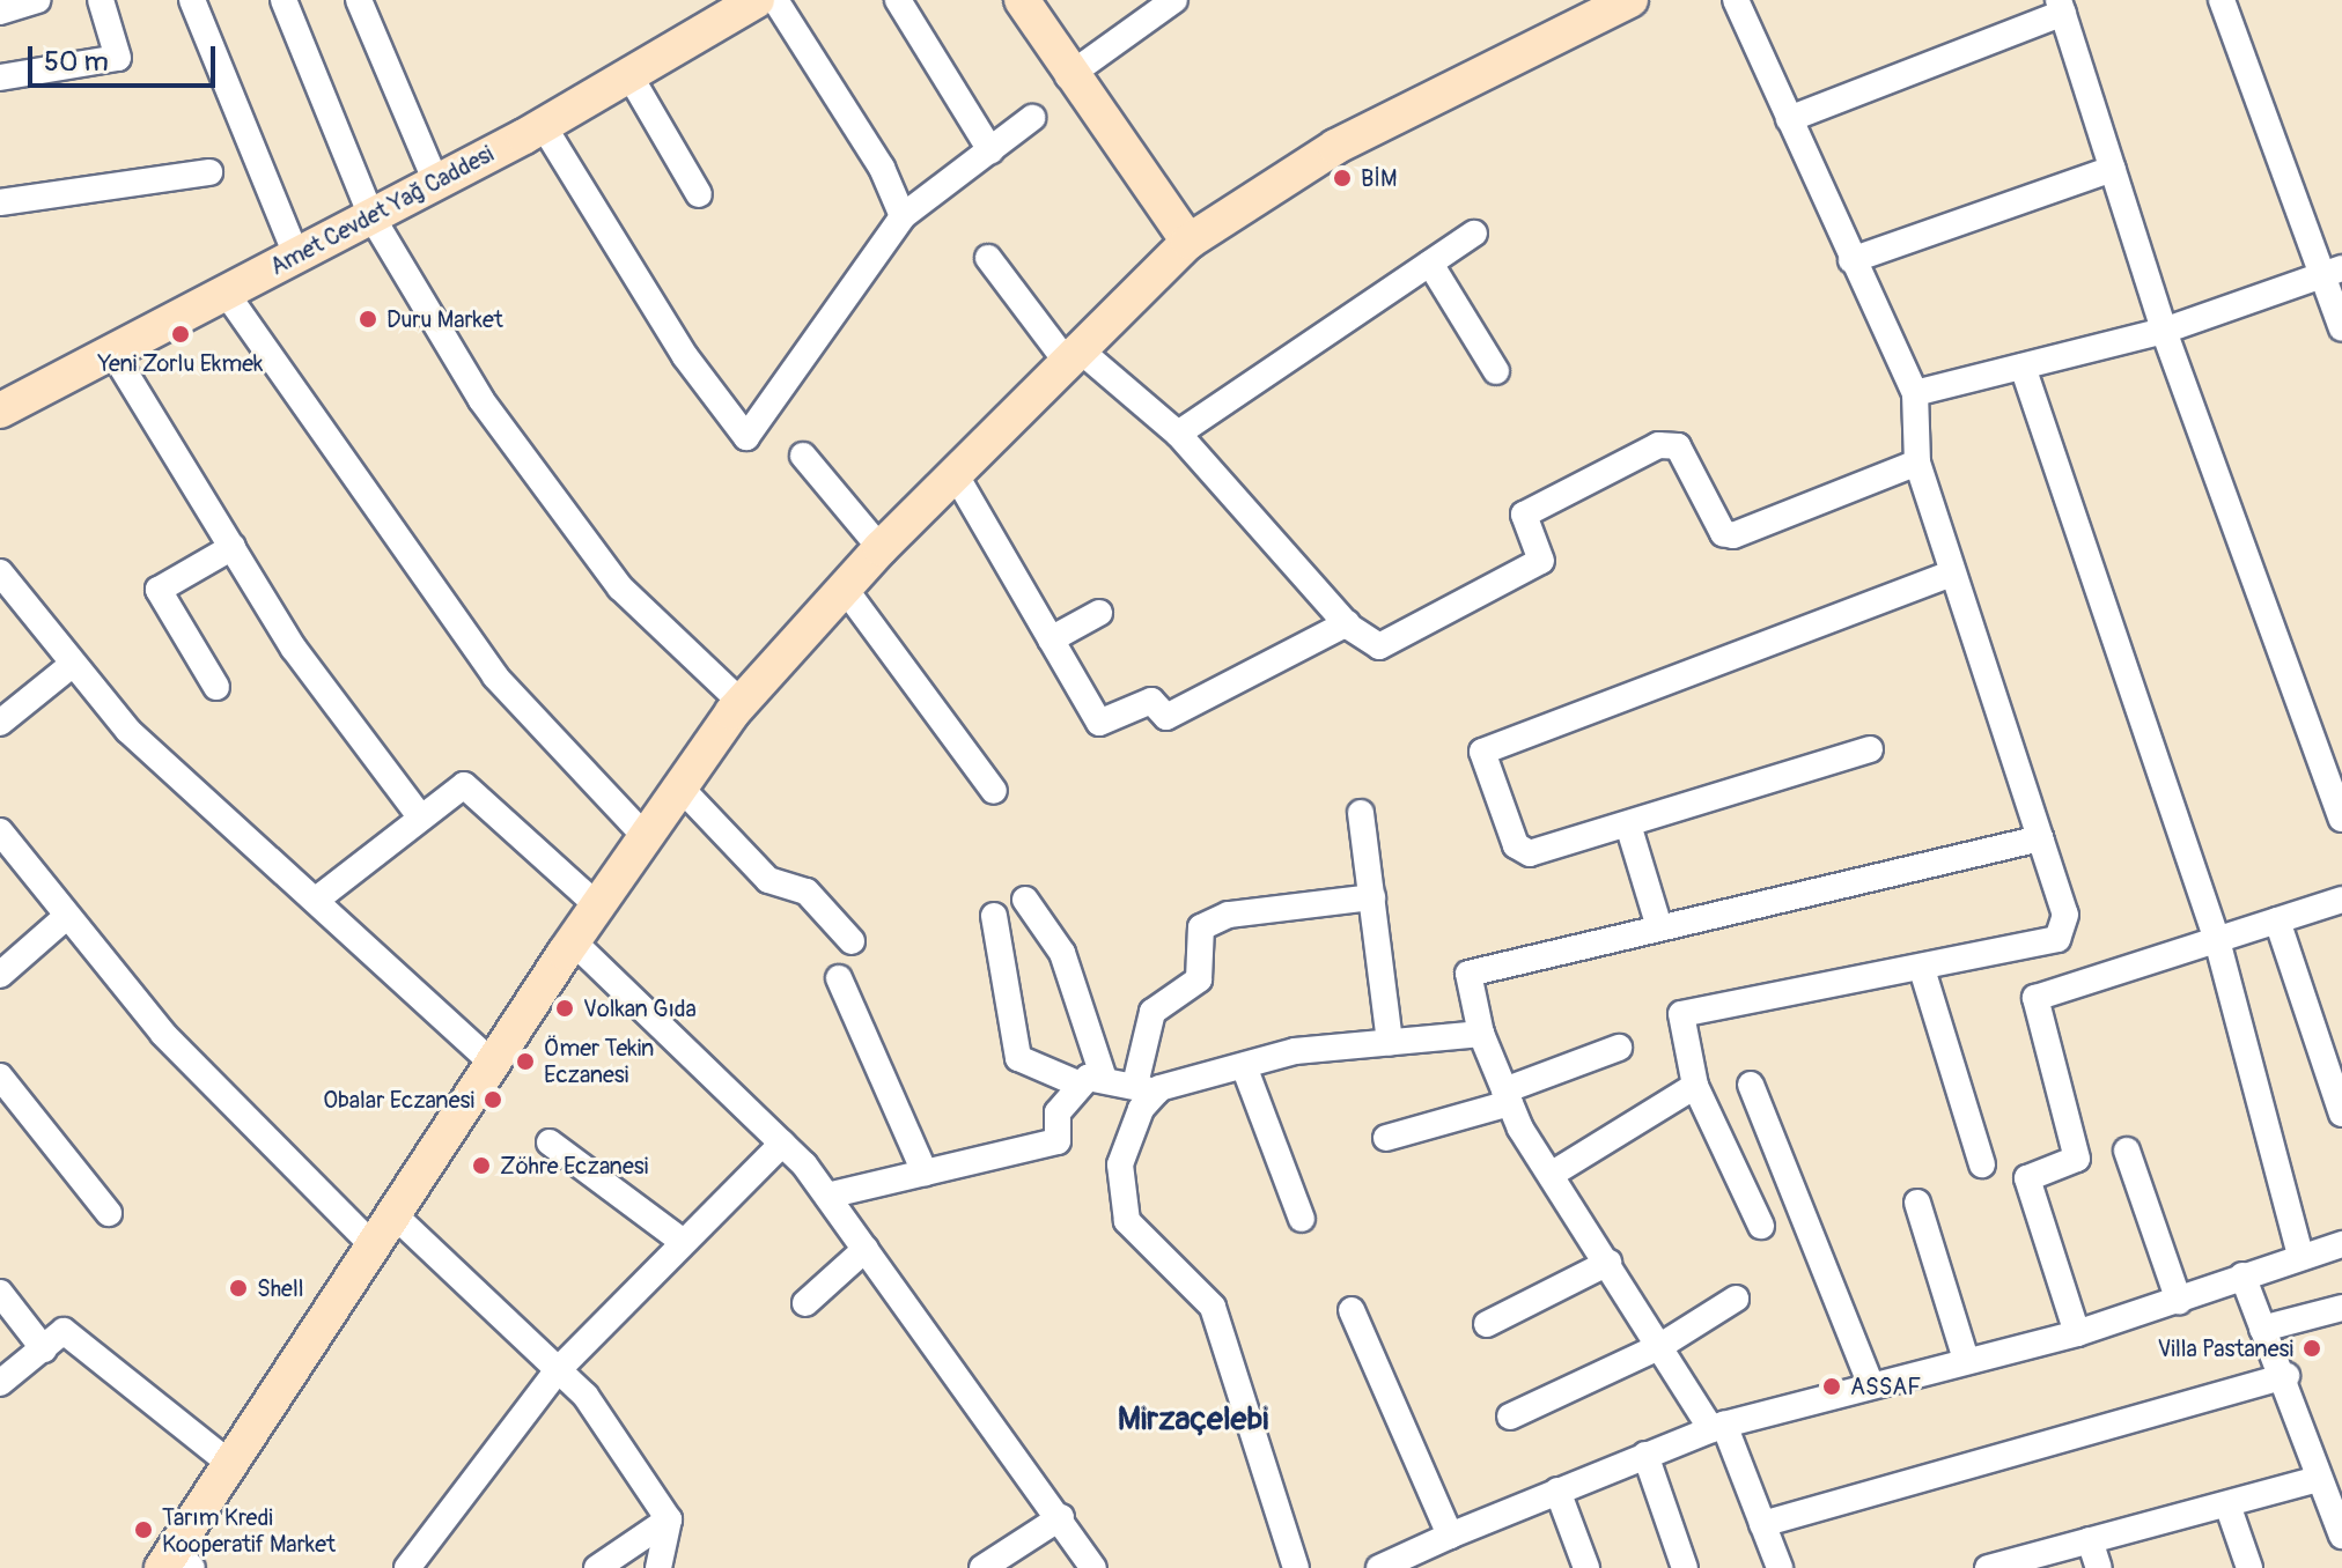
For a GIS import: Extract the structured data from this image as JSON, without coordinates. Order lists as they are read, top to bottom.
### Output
{
  "streets": {
    "main road": ["Amet Cevdet Yağ Caddesi"]
  },
  "districts": ["Mirzaçelebi"],
  "places": [
    "BİM",
    "Duru Market",
    "Yeni Zorlu Ekmek",
    "Volkan Gıda",
    "Ömer Tekin Eczanesi",
    "Obalar Eczanesi",
    "Zöhre Eczanesi",
    "Shell",
    "Villa Pastanesi",
    "ASSAF",
    "Tarım Kredi Kooperatif Market"
  ],
  "scale_bar": "50 m"
}
